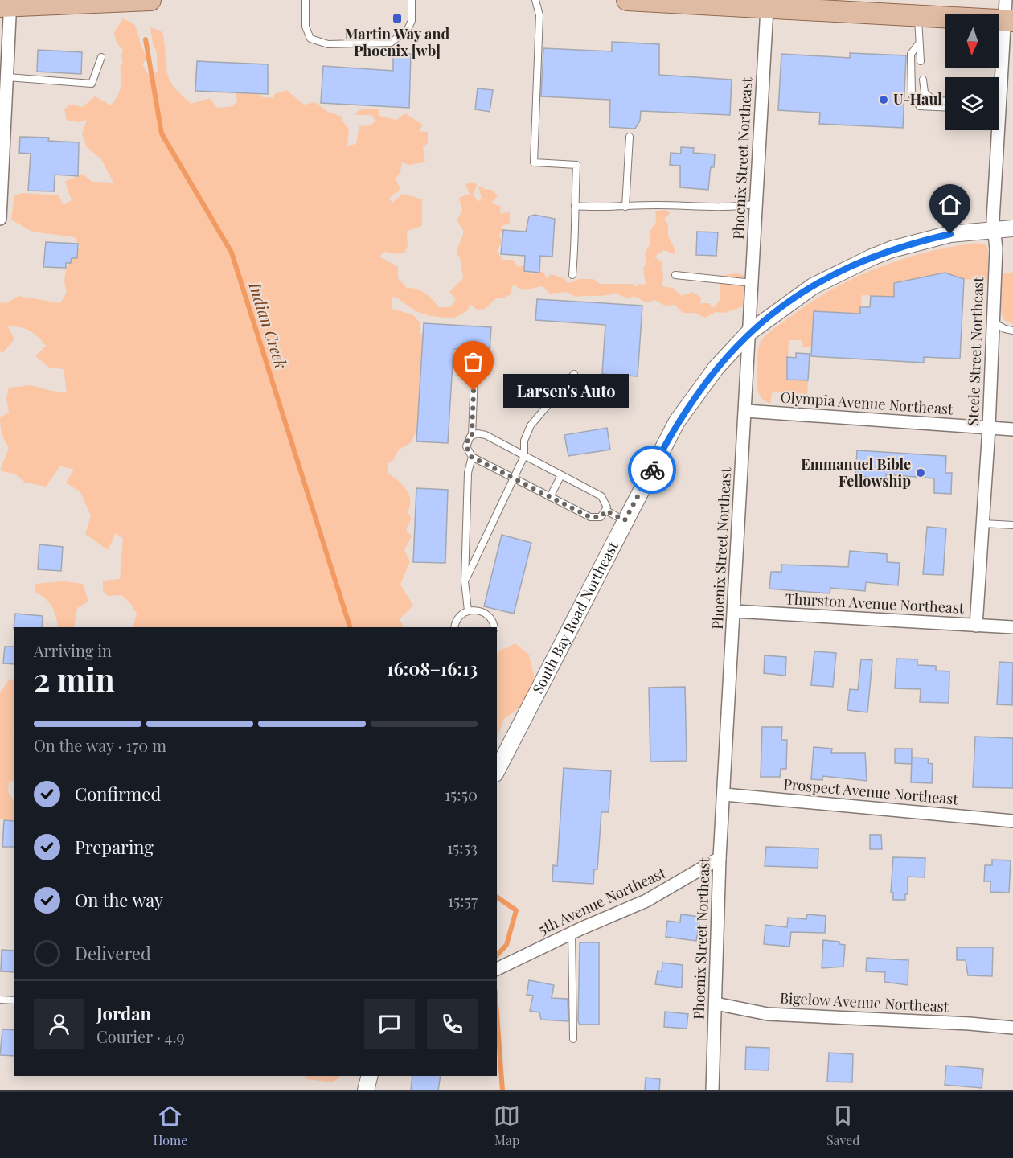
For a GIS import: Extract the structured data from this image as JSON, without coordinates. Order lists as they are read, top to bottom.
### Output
{
  "streets": {
    "street": [
      "Phoenix Street Northeast",
      "Steele Street Northeast",
      "Olympia Avenue Northeast",
      "Thurston Avenue Northeast",
      "South Bay Road Northeast",
      "Prospect Avenue Northeast",
      "5th Avenue Northeast",
      "Bigelow Avenue Northeast"
    ]
  },
  "crossings": [
    ["Phoenix Street Northeast", "Olympia Avenue Northeast"],
    ["Phoenix Street Northeast", "Thurston Avenue Northeast"],
    ["Phoenix Street Northeast", "South Bay Road Northeast"],
    ["Phoenix Street Northeast", "Prospect Avenue Northeast"],
    ["Phoenix Street Northeast", "5th Avenue Northeast"],
    ["Phoenix Street Northeast", "Bigelow Avenue Northeast"],
    ["Steele Street Northeast", "Olympia Avenue Northeast"],
    ["Steele Street Northeast", "Thurston Avenue Northeast"],
    ["Steele Street Northeast", "South Bay Road Northeast"]
  ],
  "water": ["Indian Creek"],
  "places": {
    "transit": ["Martin Way and Phoenix [wb]"],
    "other": ["U-Haul", "Larsen's Auto", "Emmanuel Bible Fellowship"]
  },
  "north": "bottom",
  "page": {
    "bubble": "Larsen's Auto",
    "heading": ["2 min", "Arriving in", "16:08–16:13"],
    "panel": ["Jordan", "Courier · 4.9"],
    "bar": "On the way · 170 m",
    "list": [
      ["Confirmed", "15:50"],
      ["Preparing", "15:53"],
      ["On the way", "15:57"],
      "Delivered"
    ],
    "tabs": ["Home", "Map", "Saved"]
  }
}
